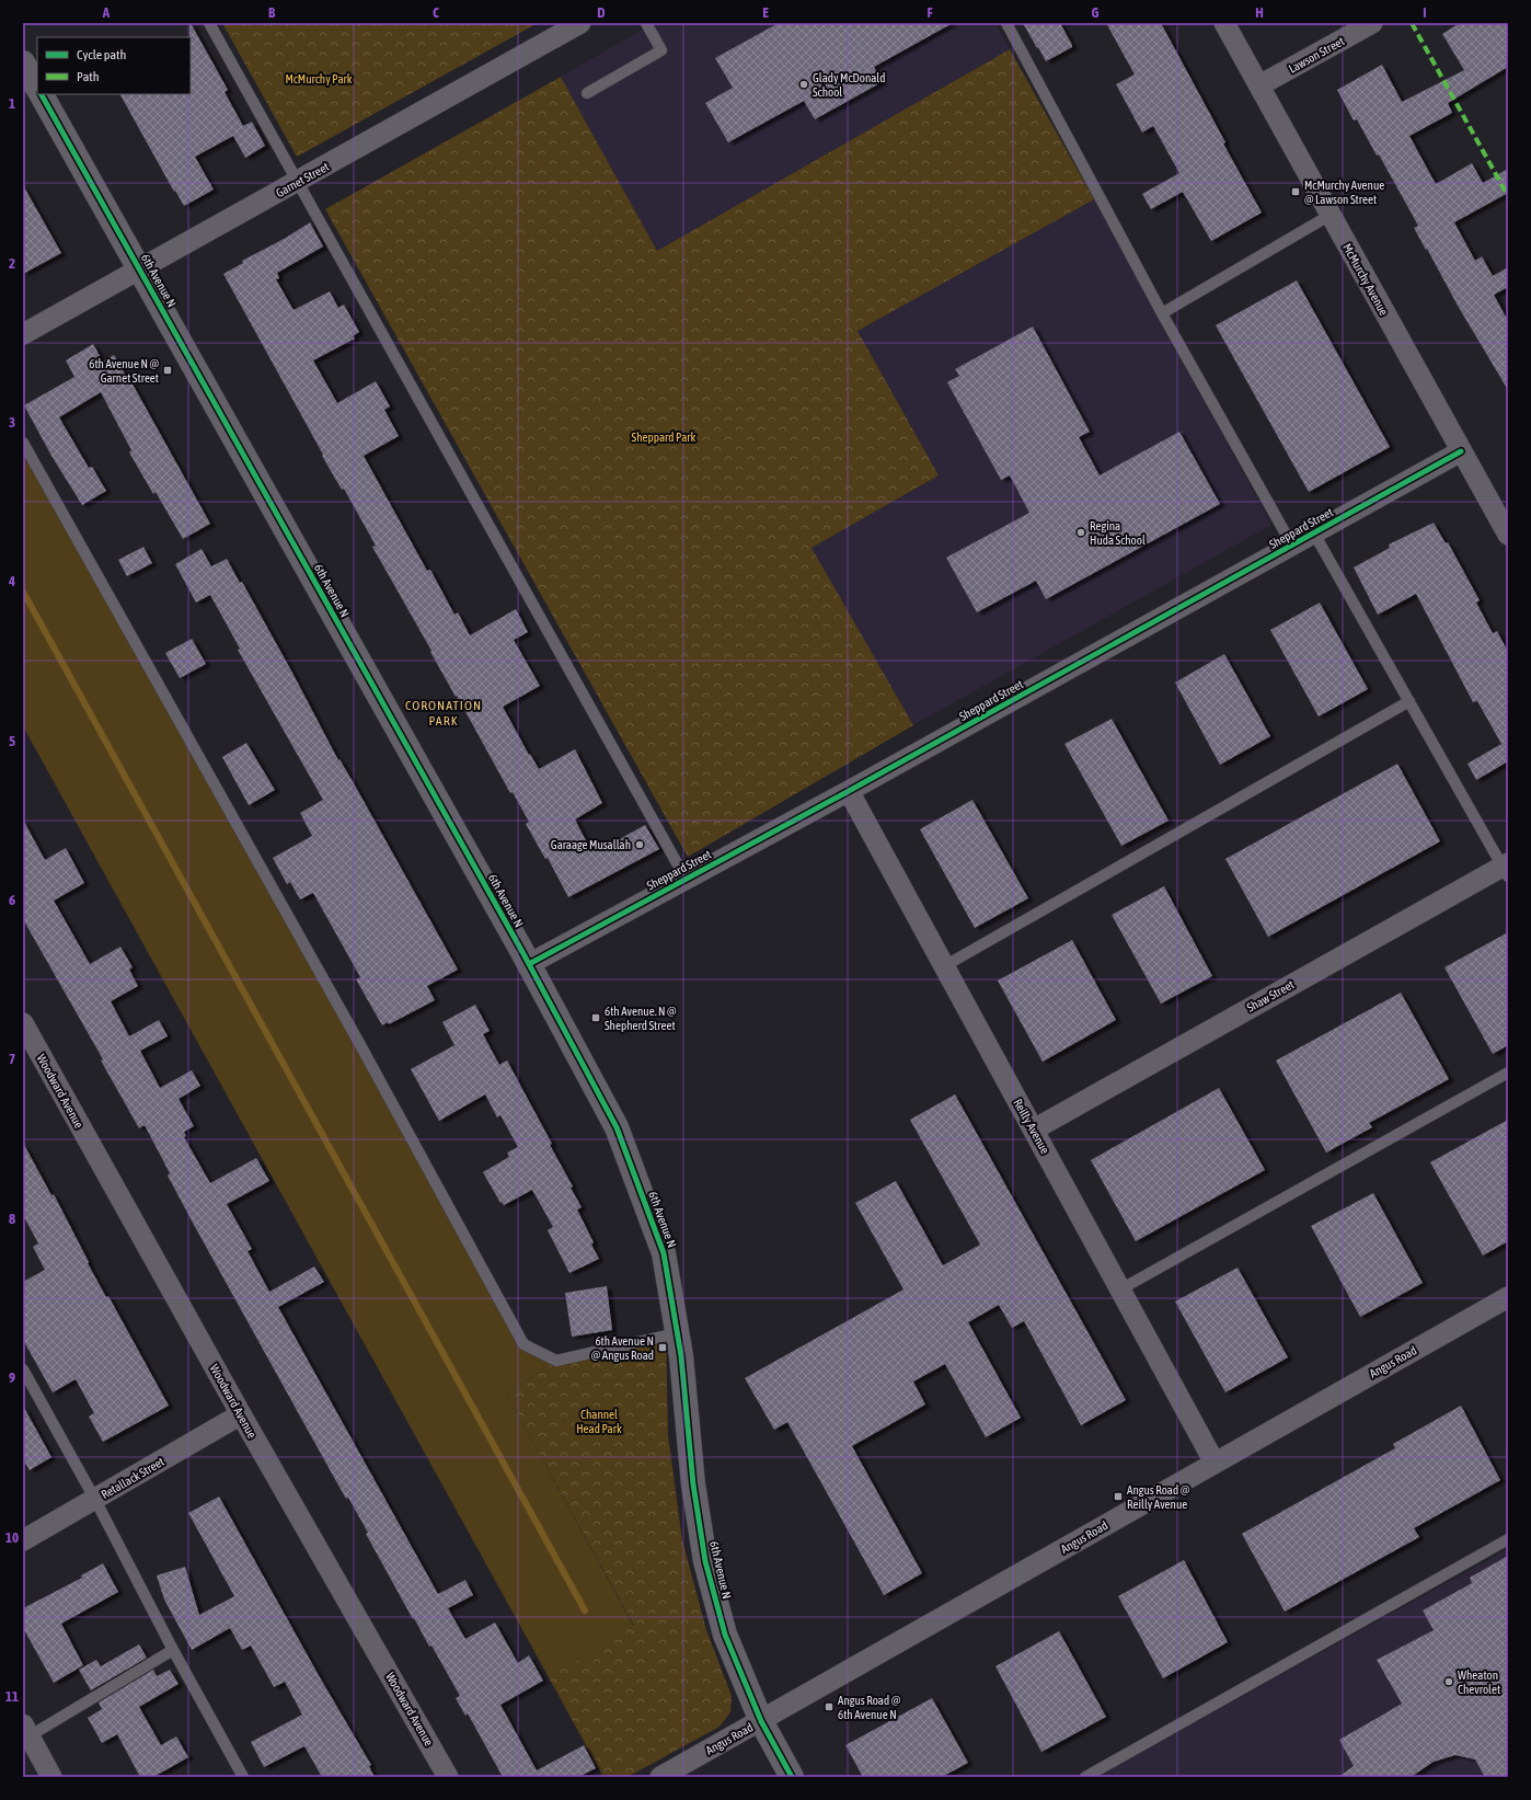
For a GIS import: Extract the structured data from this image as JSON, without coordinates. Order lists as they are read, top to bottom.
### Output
{
  "streets": {
    "street": [
      "Lawson Street",
      "Garnet Street",
      "McMurchy Avenue",
      "6th Avenue N",
      "Sheppard Street",
      "Shaw Street",
      "Woodward Avenue",
      "Reilly Avenue",
      "Angus Road",
      "Retallack Street"
    ]
  },
  "crossings": [
    ["Lawson Street", "McMurchy Avenue"],
    ["Garnet Street", "6th Avenue N"],
    ["McMurchy Avenue", "Sheppard Street"],
    ["6th Avenue N", "Sheppard Street"],
    ["6th Avenue N", "Angus Road"],
    ["Sheppard Street", "Reilly Avenue"],
    ["Shaw Street", "Reilly Avenue"],
    ["Woodward Avenue", "Retallack Street"],
    ["Reilly Avenue", "Angus Road"]
  ],
  "districts": ["CORONATION PARK"],
  "parks": ["McMurchy Park", "Sheppard Park", "Channel Head Park"],
  "places": {
    "other": [
      "Glady McDonald School",
      "Regina Huda School",
      "Garaage Musallah",
      "Wheaton Chevrolet"
    ],
    "transit": [
      "McMurchy Avenue @ Lawson Street",
      "6th Avenue N @ Garnet Street",
      "6th Avenue. N @ Shepherd Street",
      "6th Avenue N @ Angus Road",
      "Angus Road @ Reilly Avenue",
      "Angus Road @ 6th Avenue N"
    ]
  },
  "legend": ["Cycle path", "Path"],
  "grid": {
    "columns": [
      "A",
      "B",
      "C",
      "D",
      "E",
      "F",
      "G",
      "H",
      "I"
    ],
    "rows": [
      "1",
      "2",
      "3",
      "4",
      "5",
      "6",
      "7",
      "8",
      "9",
      "10",
      "11"
    ]
  }
}
